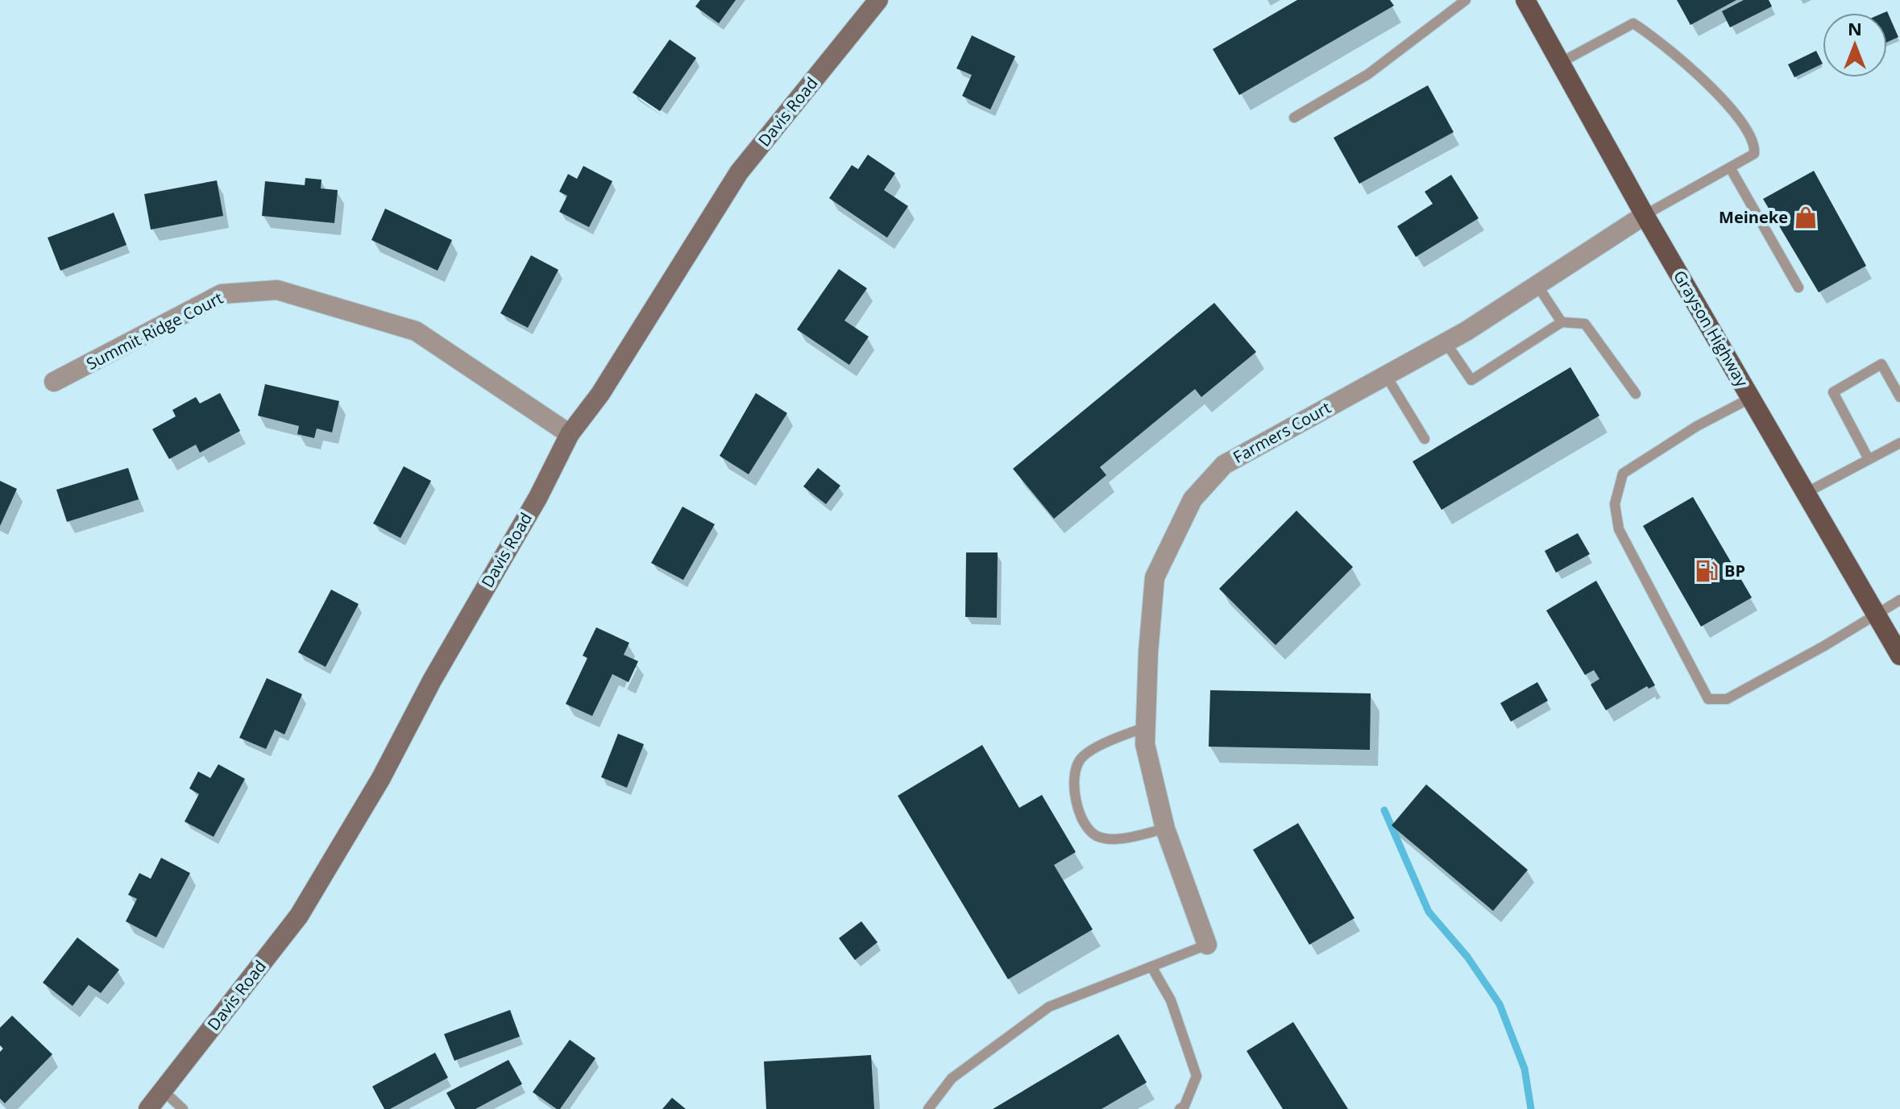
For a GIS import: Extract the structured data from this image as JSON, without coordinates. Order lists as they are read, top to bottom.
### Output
{
  "streets": {
    "main road": ["Grayson Highway"],
    "street": ["Davis Road", "Summit Ridge Court", "Farmers Court"]
  },
  "crossings": [
    ["Davis Road", "Summit Ridge Court"],
    ["Grayson Highway", "Farmers Court"]
  ],
  "places": {
    "shop": ["Meineke"],
    "fuel station": ["BP"]
  },
  "north": "top"
}
